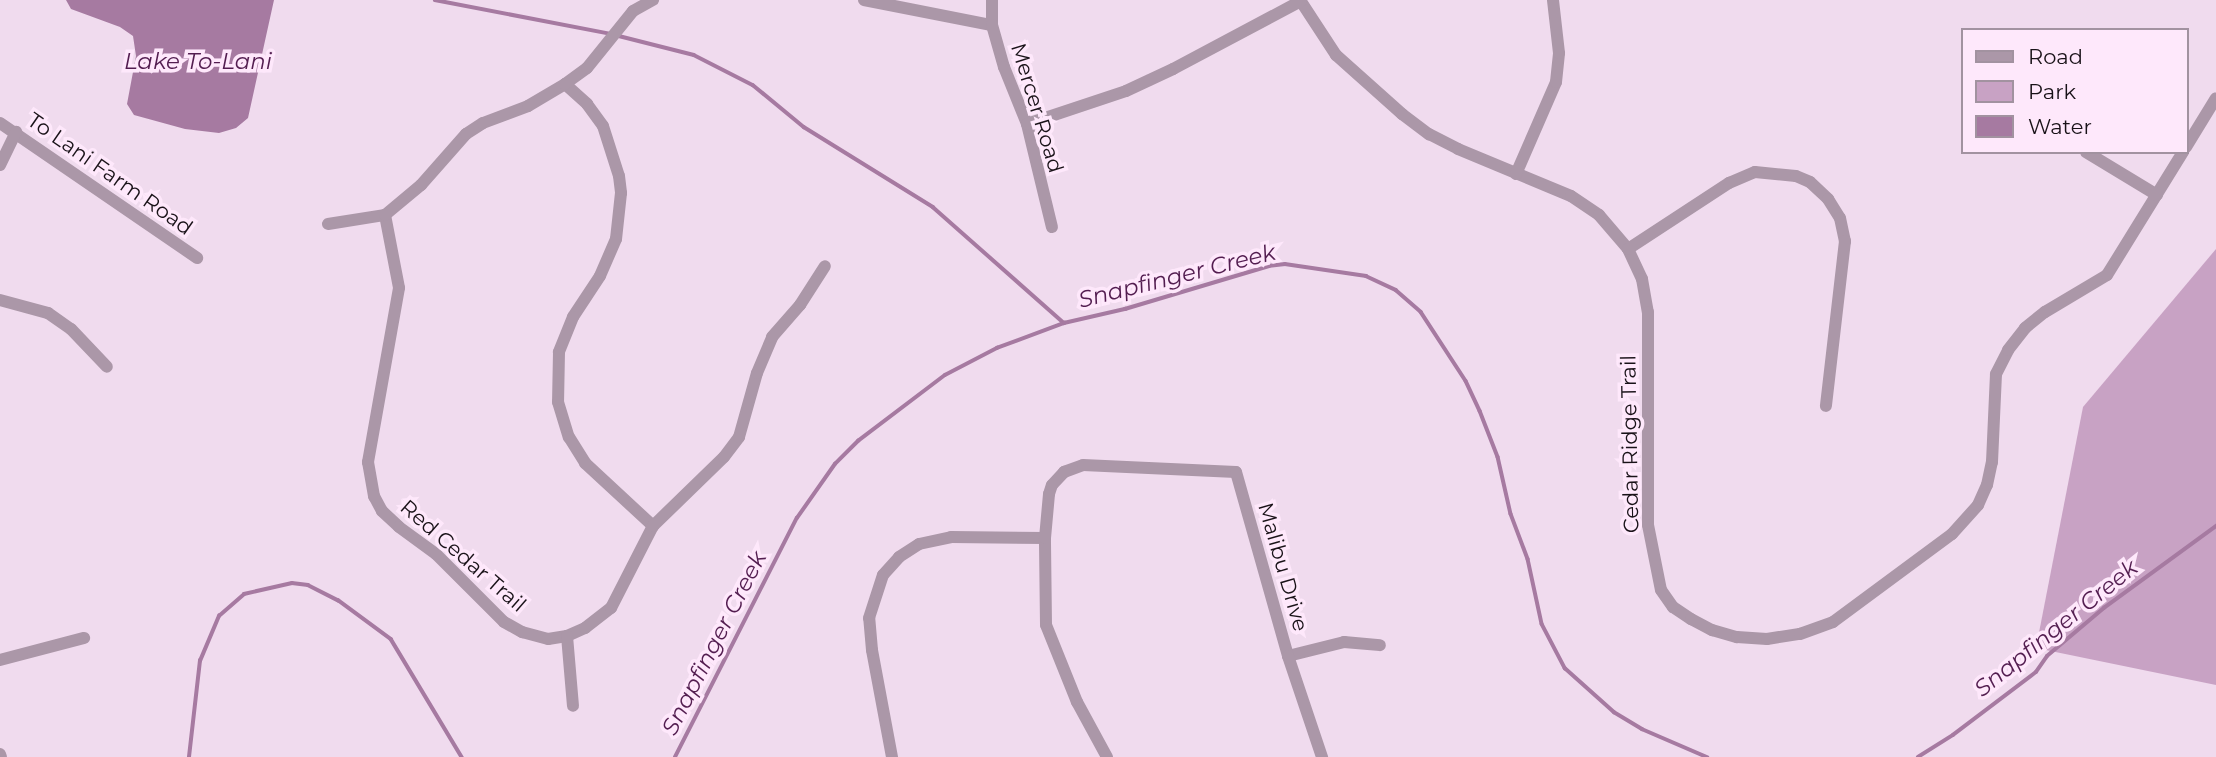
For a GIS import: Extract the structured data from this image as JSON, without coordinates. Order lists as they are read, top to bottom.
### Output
{
  "streets": {
    "street": [
      "Mercer Road",
      "To Lani Farm Road",
      "Cedar Ridge Trail",
      "Red Cedar Trail",
      "Malibu Drive"
    ]
  },
  "water": ["Lake To-Lani", "Snapfinger Creek"],
  "legend": ["Road", "Park", "Water"]
}
